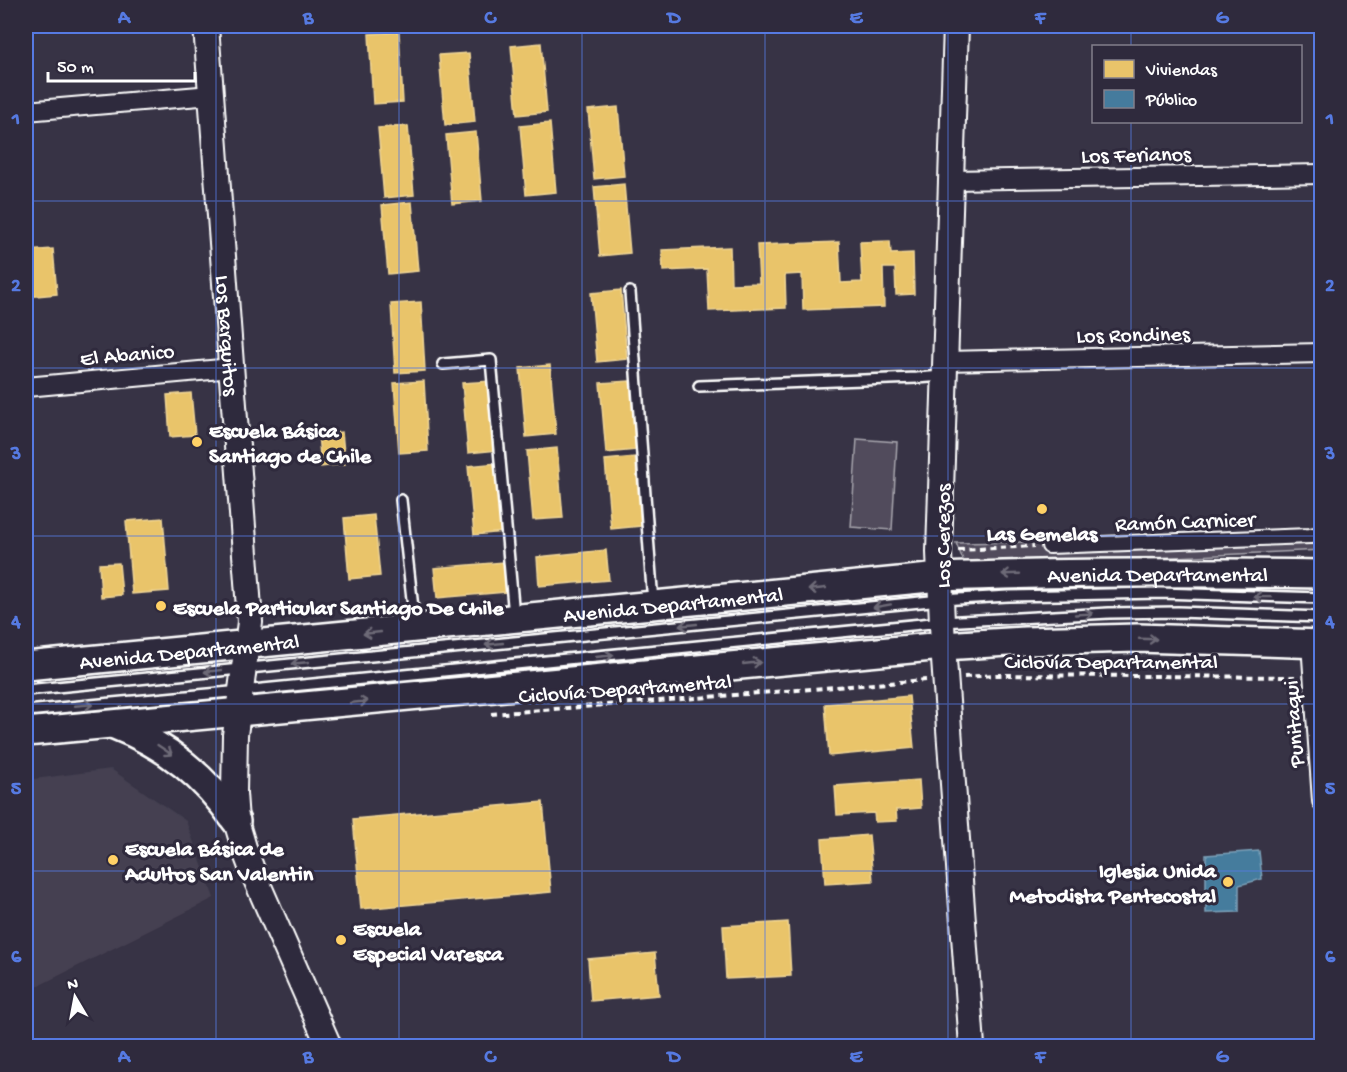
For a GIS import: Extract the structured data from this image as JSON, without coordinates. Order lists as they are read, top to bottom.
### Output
{
  "streets": {
    "main road": ["Avenida Departamental"],
    "street": [
      "Los Ferianos",
      "Los Rondines",
      "Los Barquitos",
      "El Abanico",
      "Ramón Carnicer",
      "Los Cerezos",
      "Punitaqui"
    ],
    "path": ["Ciclovía Departamental"]
  },
  "crossings": [
    ["Los Ferianos", "Los Cerezos"],
    ["Los Rondines", "Los Cerezos"],
    ["Los Barquitos", "El Abanico"],
    ["Los Barquitos", "Avenida Departamental"],
    ["Los Cerezos", "Avenida Departamental"],
    ["Los Cerezos", "Ciclovía Departamental"],
    ["Avenida Departamental", "Punitaqui"],
    ["Ciclovía Departamental", "Punitaqui"]
  ],
  "places": [
    "Escuela Básica Santiago de Chile",
    "Las Gemelas",
    "Escuela Particular Santiago De Chile",
    "Escuela Básica de Adultos San Valentin",
    "Iglesia Unida Metodista Pentecostal",
    "Escuela Especial Varesca"
  ],
  "legend": ["Viviendas", "Público"],
  "scale_bar": "50 m",
  "north": "top",
  "grid": {
    "columns": [
      "A",
      "B",
      "C",
      "D",
      "E",
      "F",
      "G"
    ],
    "rows": [
      "1",
      "2",
      "3",
      "4",
      "5",
      "6"
    ]
  }
}
